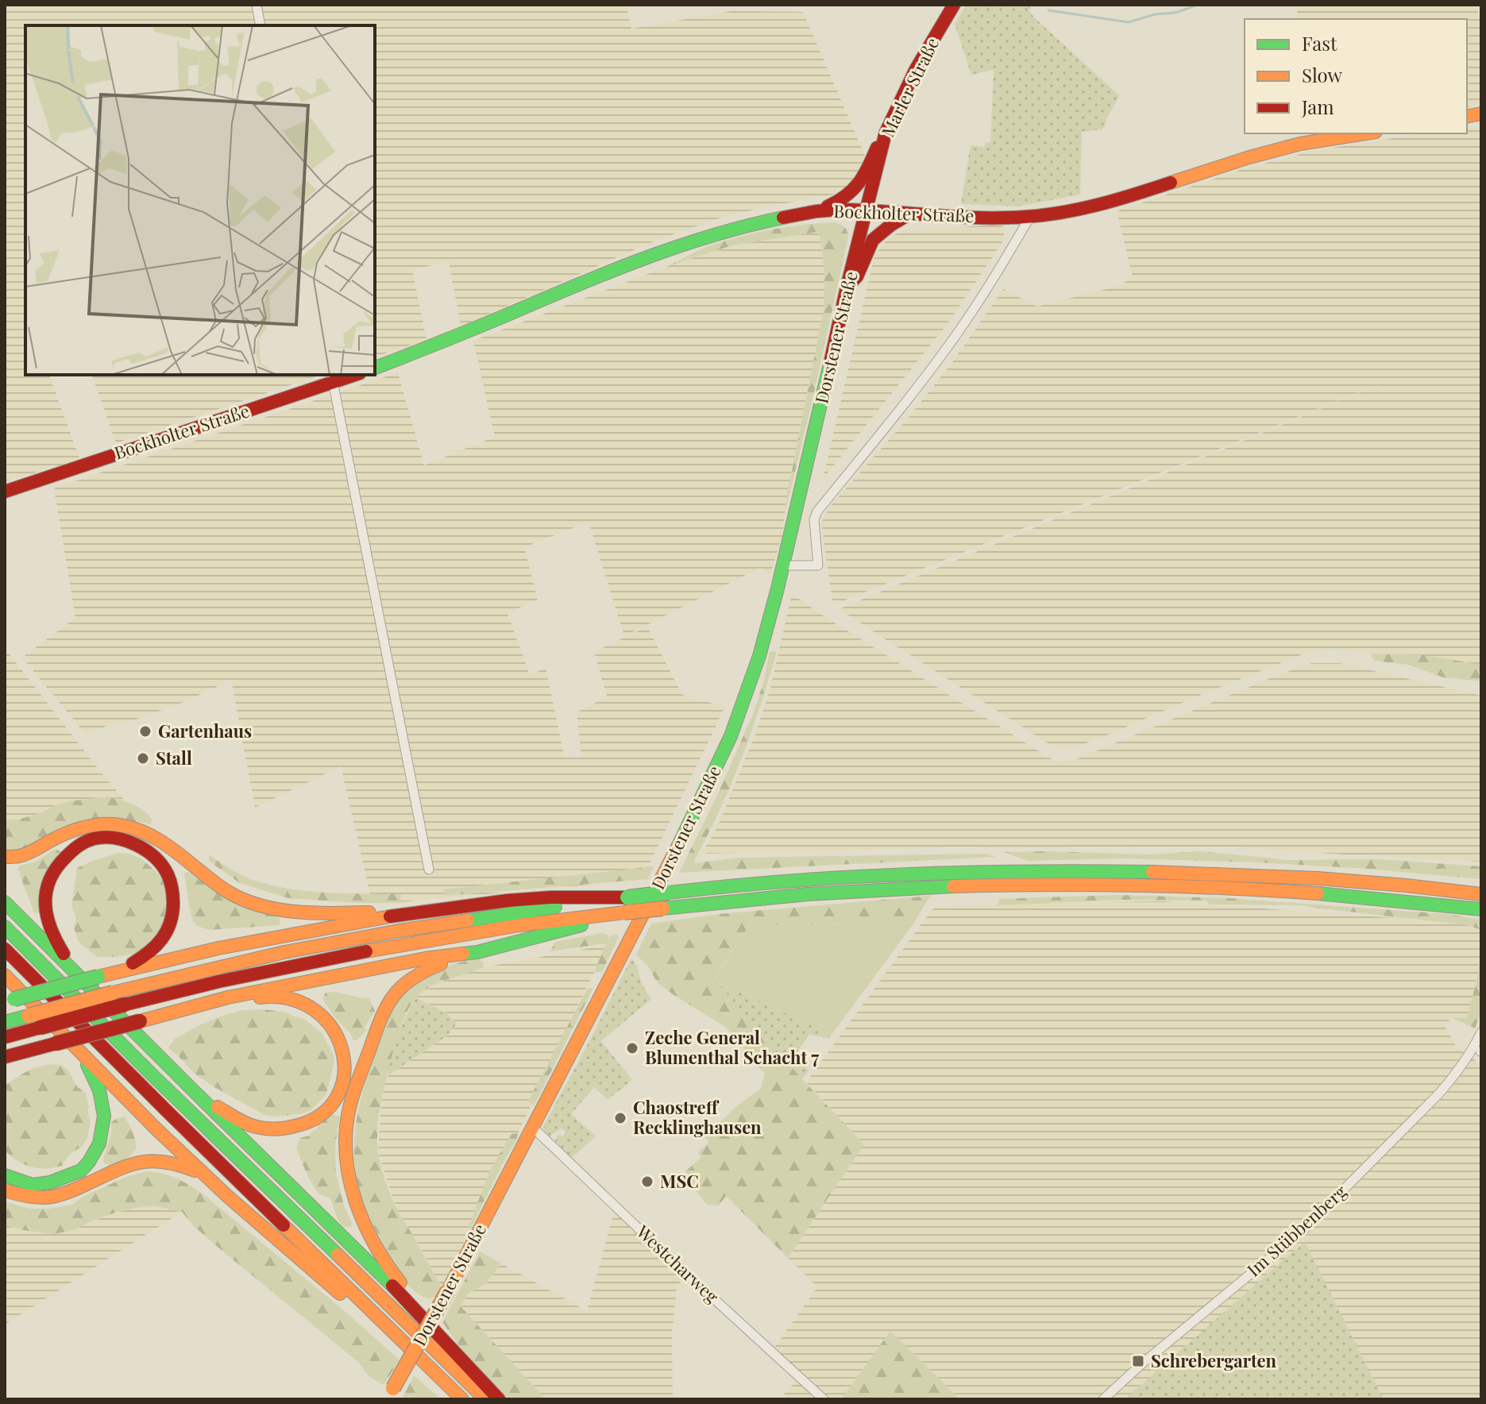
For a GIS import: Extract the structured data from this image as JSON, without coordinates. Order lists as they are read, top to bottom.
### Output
{
  "streets": {
    "main road": ["Marler Straße", "Bockholter Straße", "Dorstener Straße"],
    "street": ["Im Stübbenberg", "Westcharweg"]
  },
  "crossings": [
    ["Marler Straße", "Bockholter Straße"],
    ["Marler Straße", "Dorstener Straße"],
    ["Bockholter Straße", "Dorstener Straße"],
    ["Dorstener Straße", "Westcharweg"]
  ],
  "places": {
    "other": [
      "Gartenhaus",
      "Stall",
      "Zeche General Blumenthal Schacht 7",
      "Chaostreff Recklinghausen",
      "MSC"
    ],
    "transit": ["Schrebergarten"]
  },
  "legend": ["Fast", "Slow", "Jam"]
}
